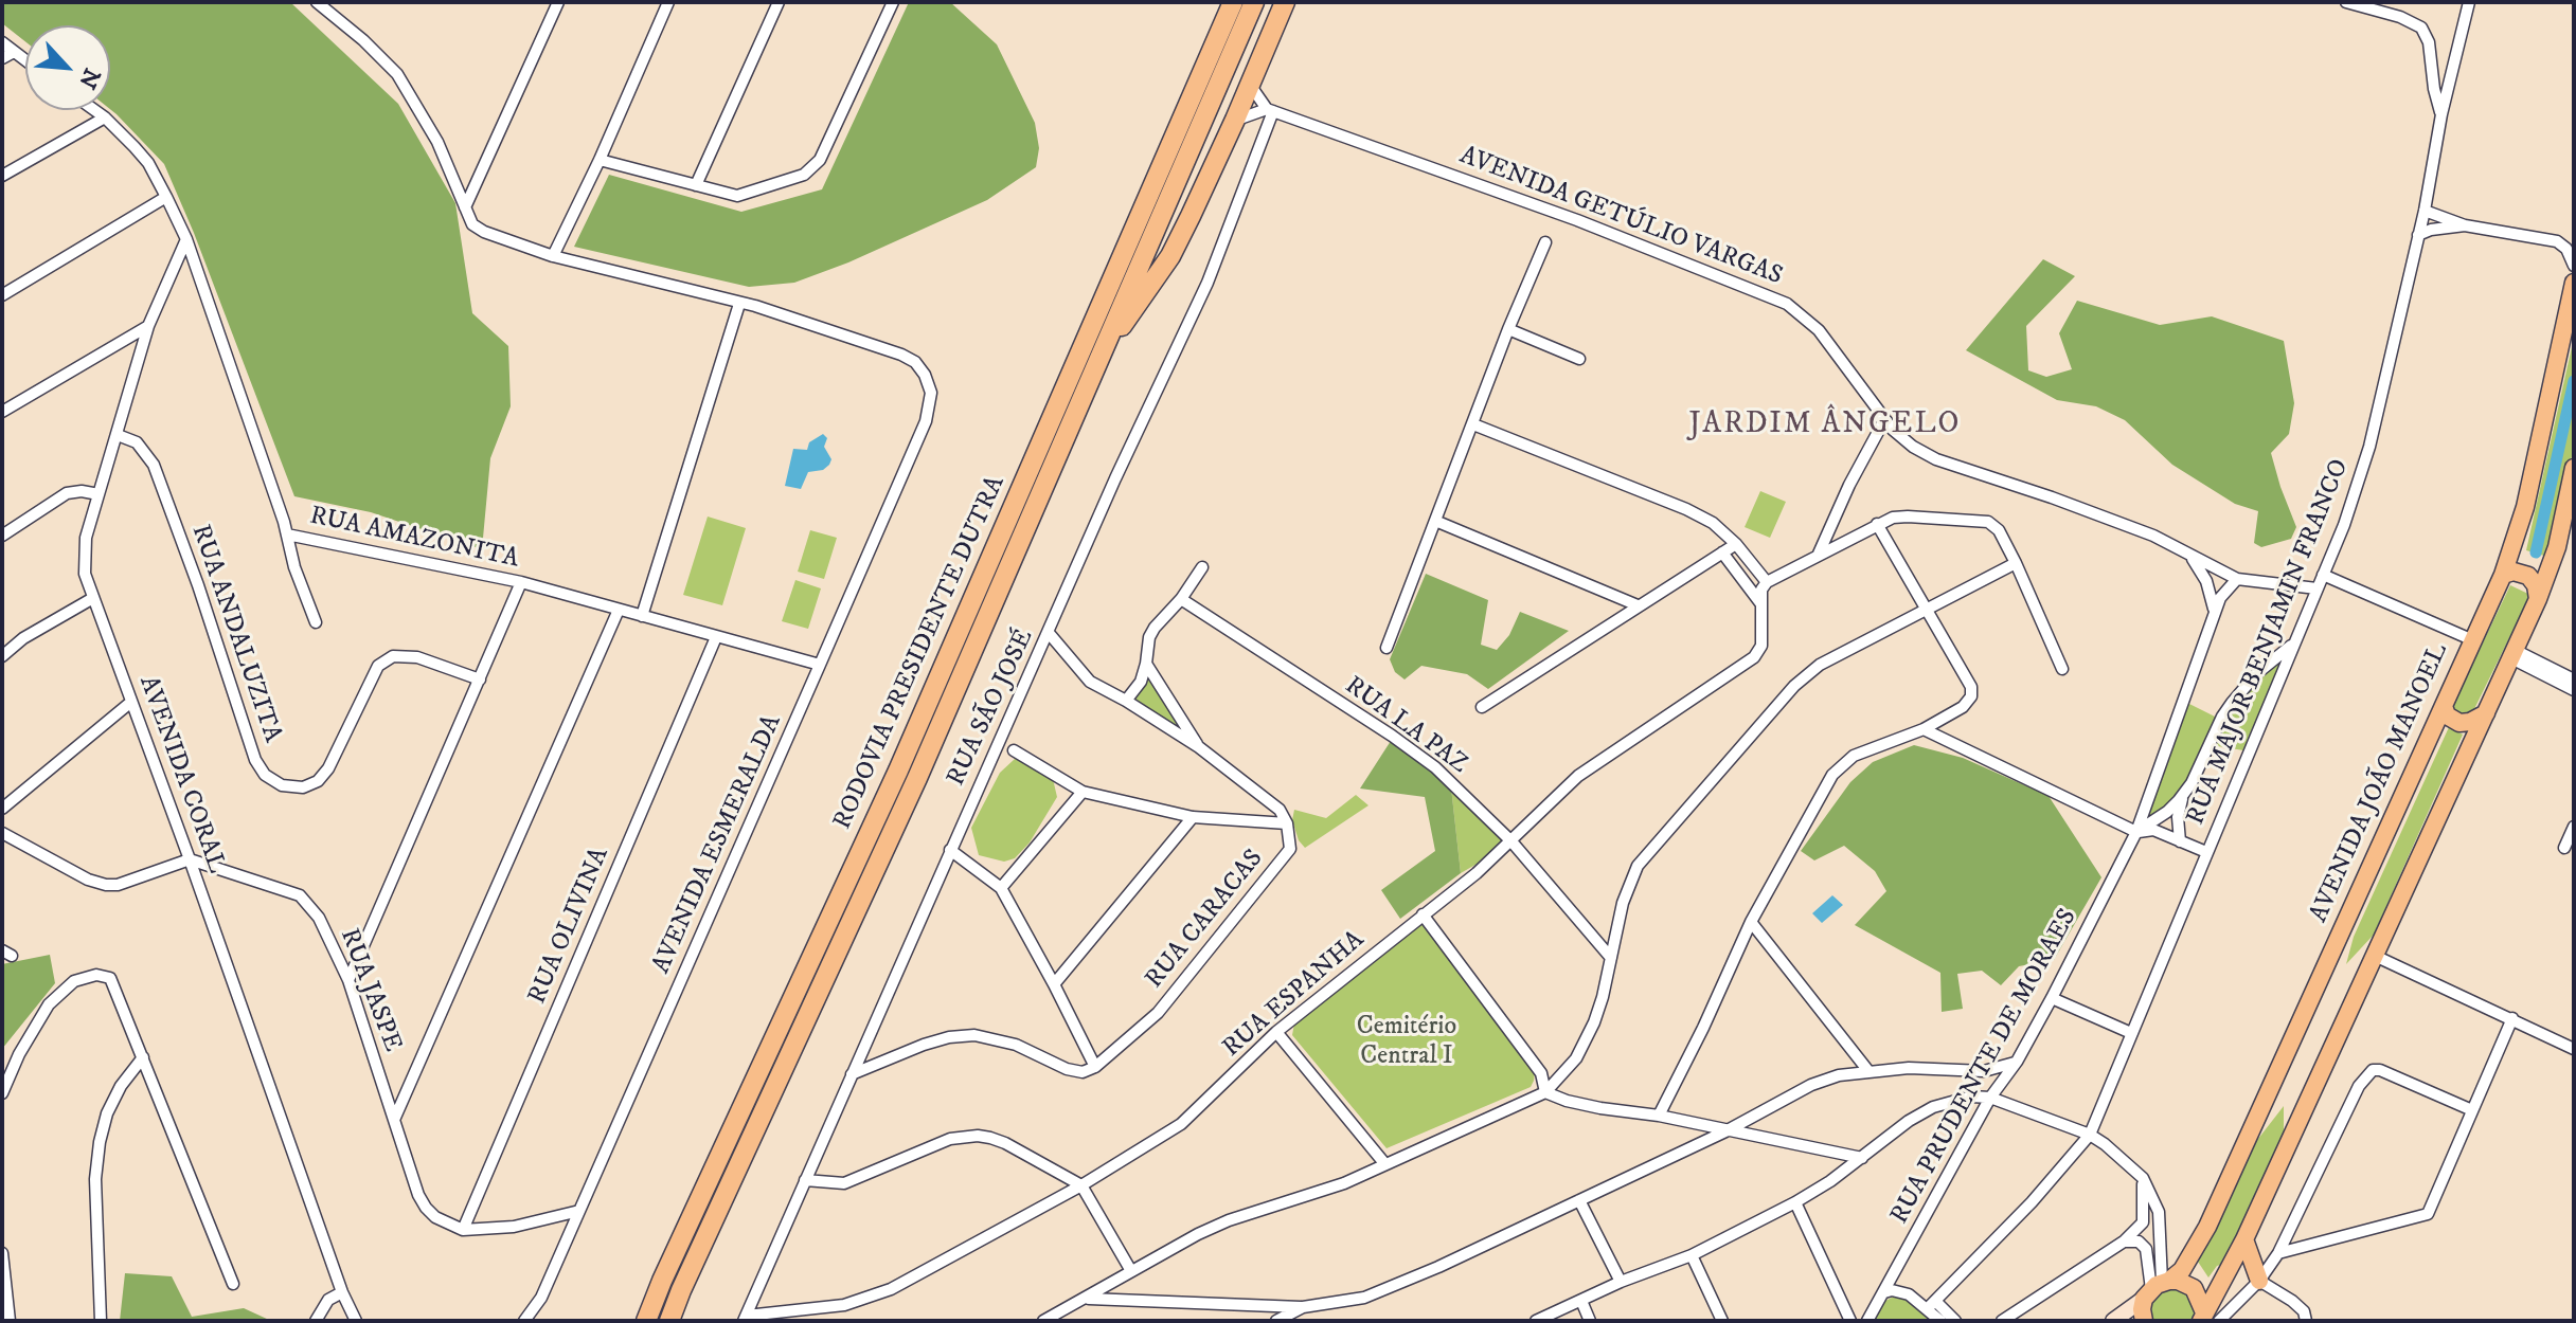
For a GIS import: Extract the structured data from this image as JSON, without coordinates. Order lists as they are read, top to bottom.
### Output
{
  "streets": {
    "highway": ["RODOVIA PRESIDENTE DUTRA"],
    "main road": ["AVENIDA JOÃO MANOEL"],
    "street": [
      "AVENIDA GETÚLIO VARGAS",
      "RUA AMAZONITA",
      "RUA ANDALUZITA",
      "RUA MAJOR BENJAMIN FRANCO",
      "RUA SÃO JOSÉ",
      "RUA LA PAZ",
      "AVENIDA CORAL",
      "AVENIDA ESMERALDA",
      "RUA CARACAS",
      "RUA OLIVINA",
      "RUA JASPE",
      "RUA ESPANHA",
      "RUA PRUDENTE DE MORAES"
    ]
  },
  "crossings": [
    ["AVENIDA GETÚLIO VARGAS", "RUA MAJOR BENJAMIN FRANCO"],
    ["AVENIDA GETÚLIO VARGAS", "RUA SÃO JOSÉ"],
    ["AVENIDA GETÚLIO VARGAS", "RUA PRUDENTE DE MORAES"],
    ["RUA AMAZONITA", "AVENIDA CORAL"],
    ["RUA AMAZONITA", "AVENIDA ESMERALDA"],
    ["RUA AMAZONITA", "RUA OLIVINA"],
    ["RUA ANDALUZITA", "AVENIDA CORAL"],
    ["RUA SÃO JOSÉ", "RUA ESPANHA"],
    ["RUA LA PAZ", "RUA ESPANHA"],
    ["AVENIDA CORAL", "RUA JASPE"],
    ["RUA OLIVINA", "RUA JASPE"]
  ],
  "districts": ["JARDIM ÂNGELO"],
  "parks": ["Cemitério Central I"],
  "north": "bottom right"
}
